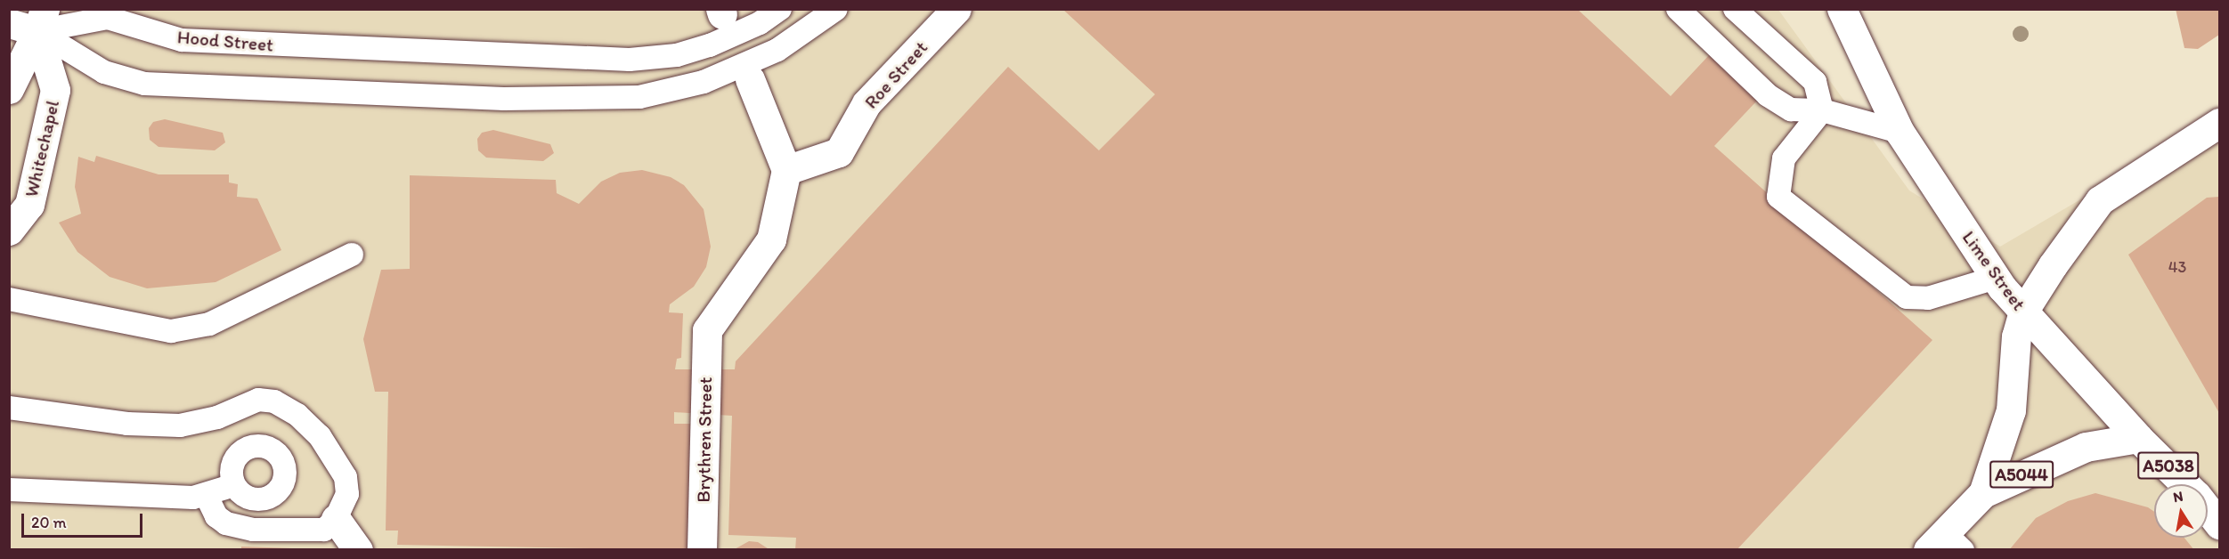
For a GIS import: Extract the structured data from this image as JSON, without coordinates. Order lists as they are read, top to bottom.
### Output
{
  "streets": {
    "street": [
      "Roe Street",
      "Whitechapel",
      "Lime Street",
      "Brythren Street",
      "A5038",
      "A5044"
    ],
    "lane": ["Hood Street"]
  },
  "crossings": [
    ["Hood Street", "Whitechapel"],
    ["Roe Street", "Brythren Street"],
    ["Lime Street", "A5044"]
  ],
  "house_numbers": ["43"],
  "scale_bar": "20 m",
  "north": "top"
}
